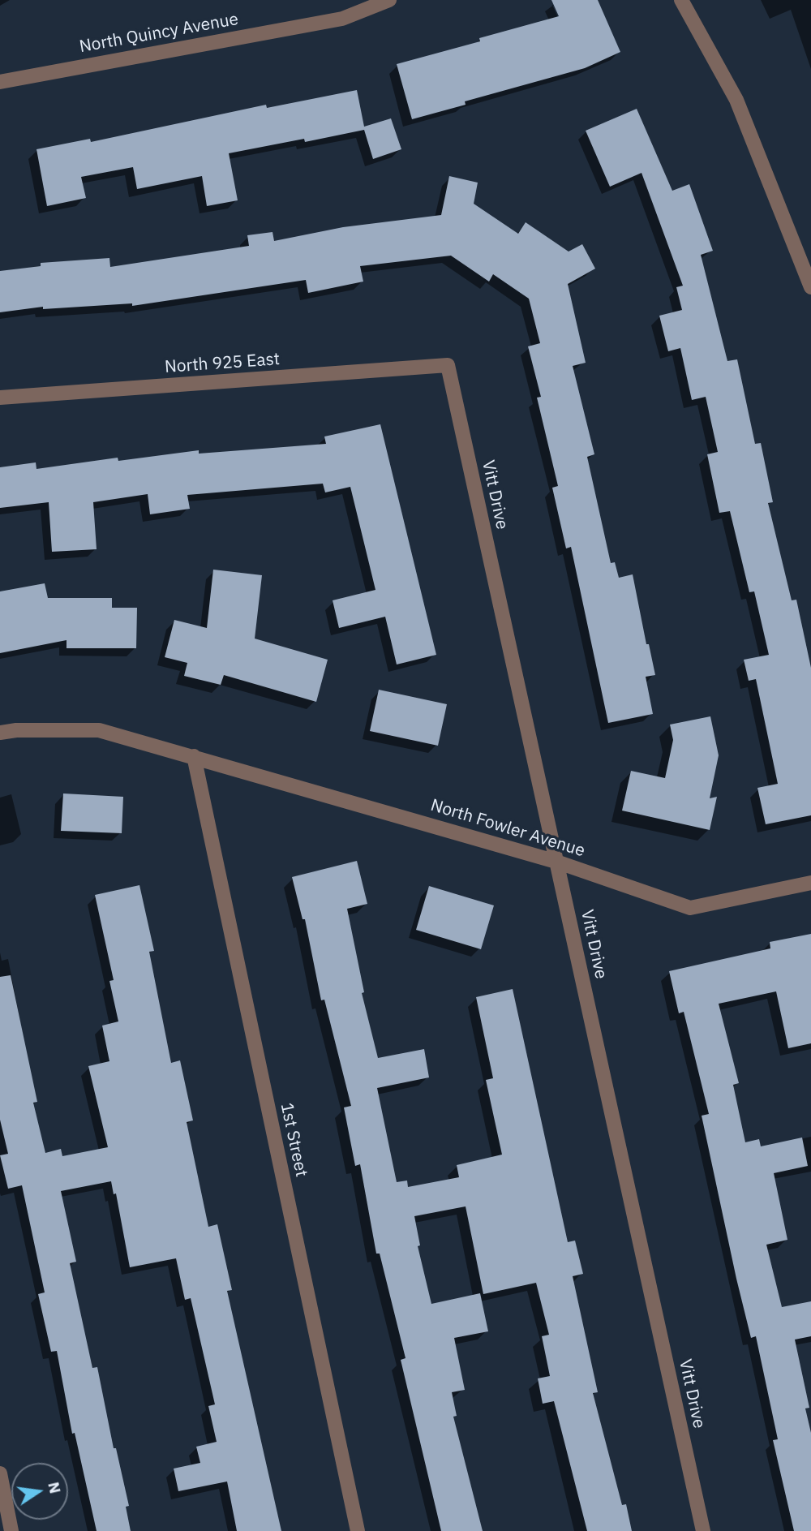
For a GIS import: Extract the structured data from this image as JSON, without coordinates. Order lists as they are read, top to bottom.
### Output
{
  "streets": {
    "street": [
      "North Quincy Avenue",
      "North 925 East",
      "Vitt Drive",
      "North Fowler Avenue",
      "1st Street"
    ]
  },
  "crossings": [
    ["North 925 East", "Vitt Drive"],
    ["Vitt Drive", "North Fowler Avenue"],
    ["North Fowler Avenue", "1st Street"]
  ],
  "north": "right"
}
